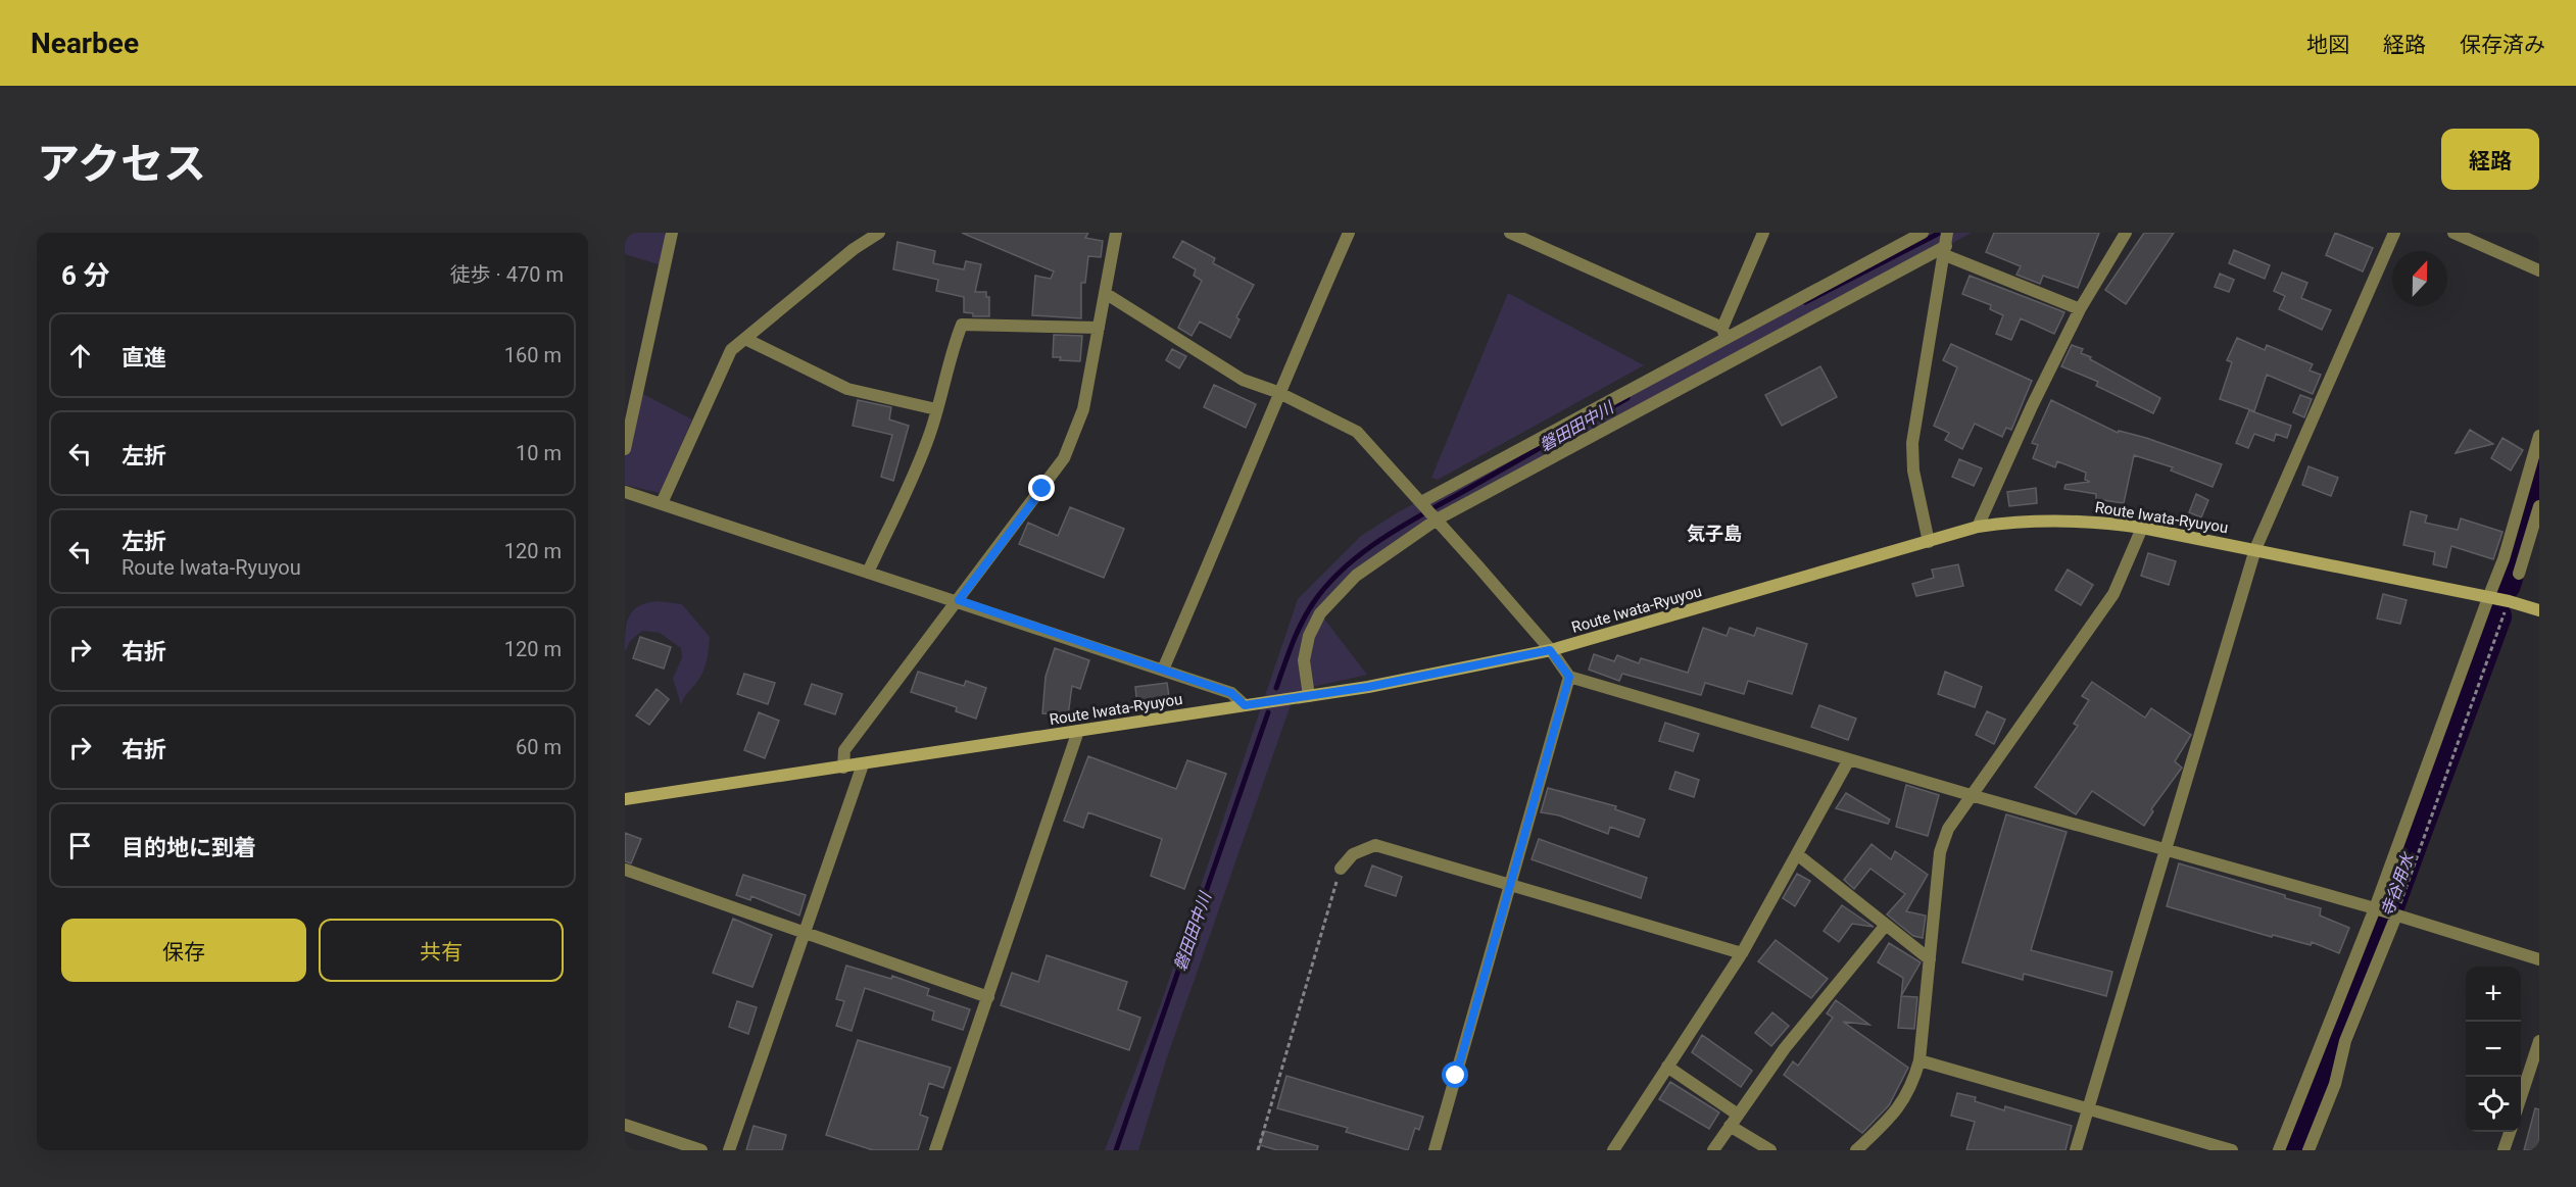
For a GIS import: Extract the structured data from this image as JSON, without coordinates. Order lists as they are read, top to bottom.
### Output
{
  "streets": {
    "main road": ["Route Iwata-Ryuyou"]
  },
  "districts": ["気子島"],
  "water": ["磐田田中川", "寺谷用水"],
  "north": "top",
  "page": {
    "header": "Nearbee",
    "nav": ["地図", "経路", "保存済み"],
    "title": "アクセス",
    "buttons": [
      "経路",
      ["保存", "共有"]
    ],
    "heading": ["6 分", "徒歩 · 470 m"],
    "list": [
      ["直進", "160 m"],
      ["左折", "10 m"],
      ["左折", "Route Iwata-Ryuyou", "120 m"],
      ["右折", "120 m"],
      ["右折", "60 m"],
      "目的地に到着"
    ],
    "map_buttons": ["+", "−"]
  }
}
